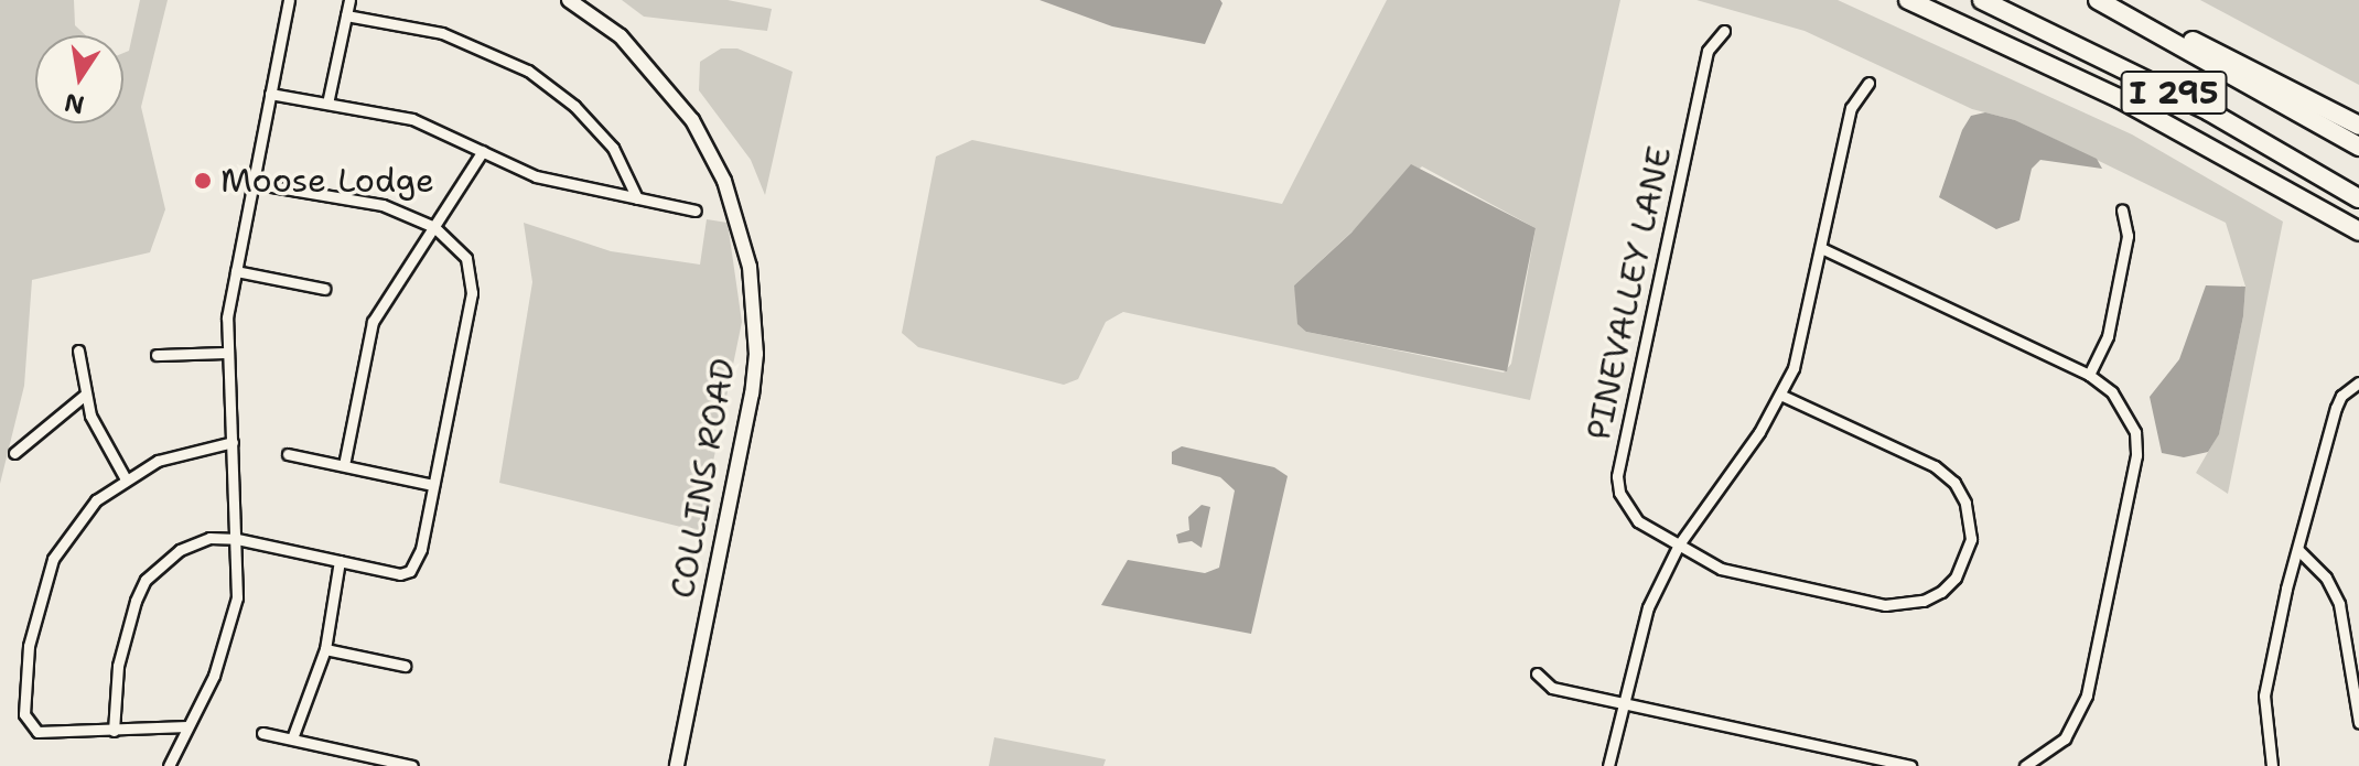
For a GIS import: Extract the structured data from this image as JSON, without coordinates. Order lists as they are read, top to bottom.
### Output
{
  "streets": {
    "highway": ["I 295"],
    "street": ["PINEVALLEY LANE", "COLLINS ROAD"]
  },
  "places": ["Moose Lodge"],
  "north": "bottom"
}
